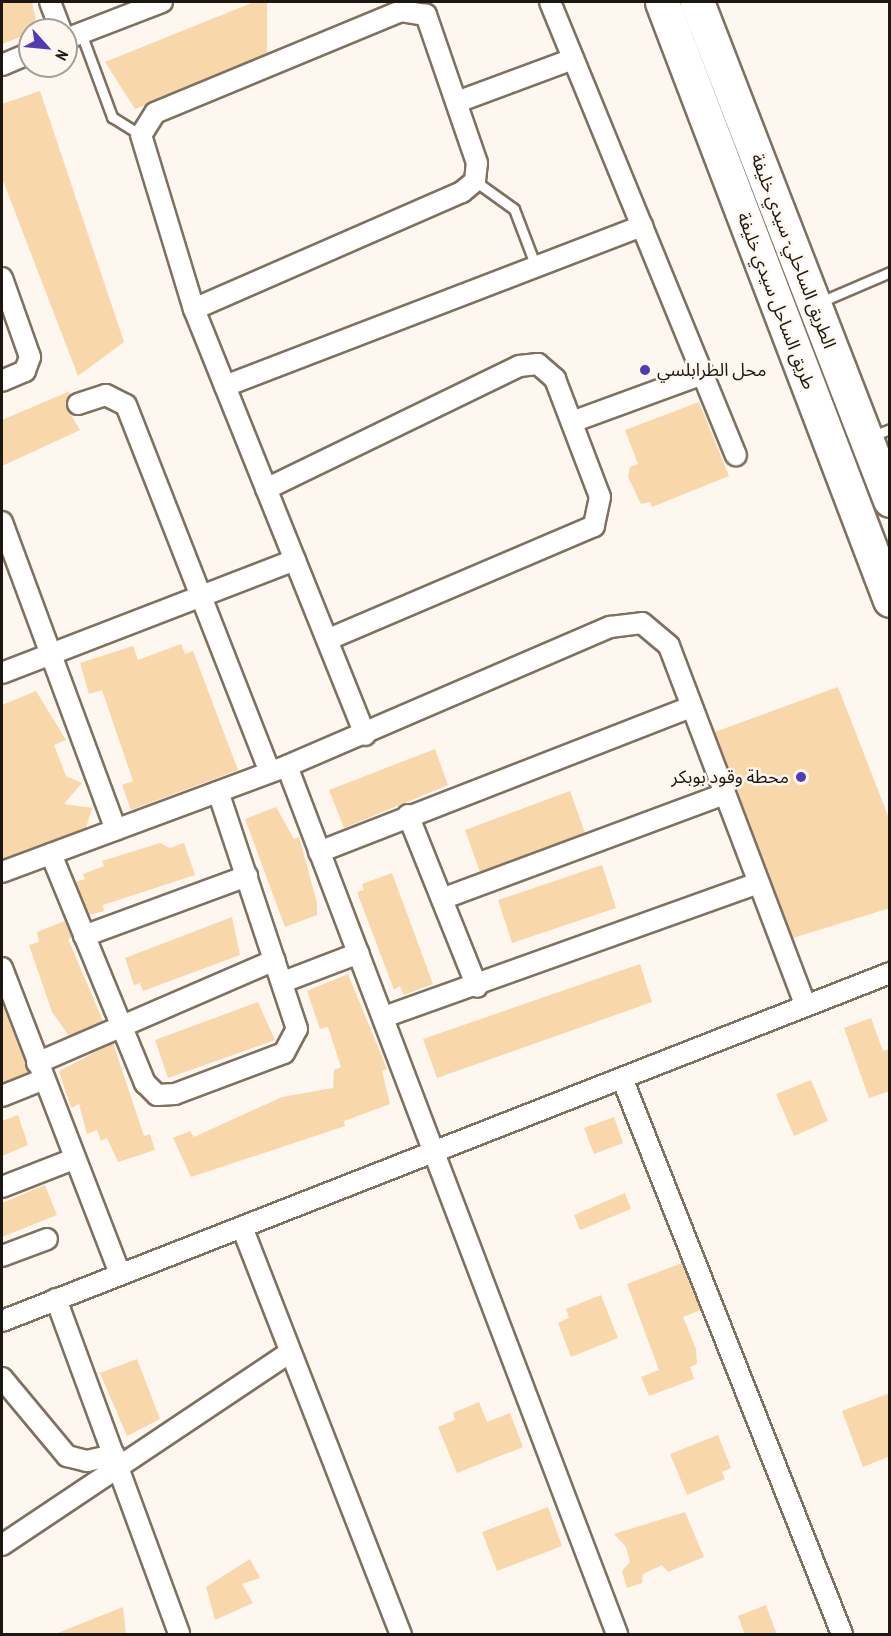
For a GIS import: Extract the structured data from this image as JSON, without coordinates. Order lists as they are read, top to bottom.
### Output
{
  "streets": {
    "highway": ["الطريق الساحلي- سيدي خليفة", "طريق الساحل سيدي خليفة"]
  },
  "places": ["محل الطرابلسي", "محطة وقود بوبكر"],
  "north": "bottom right"
}
